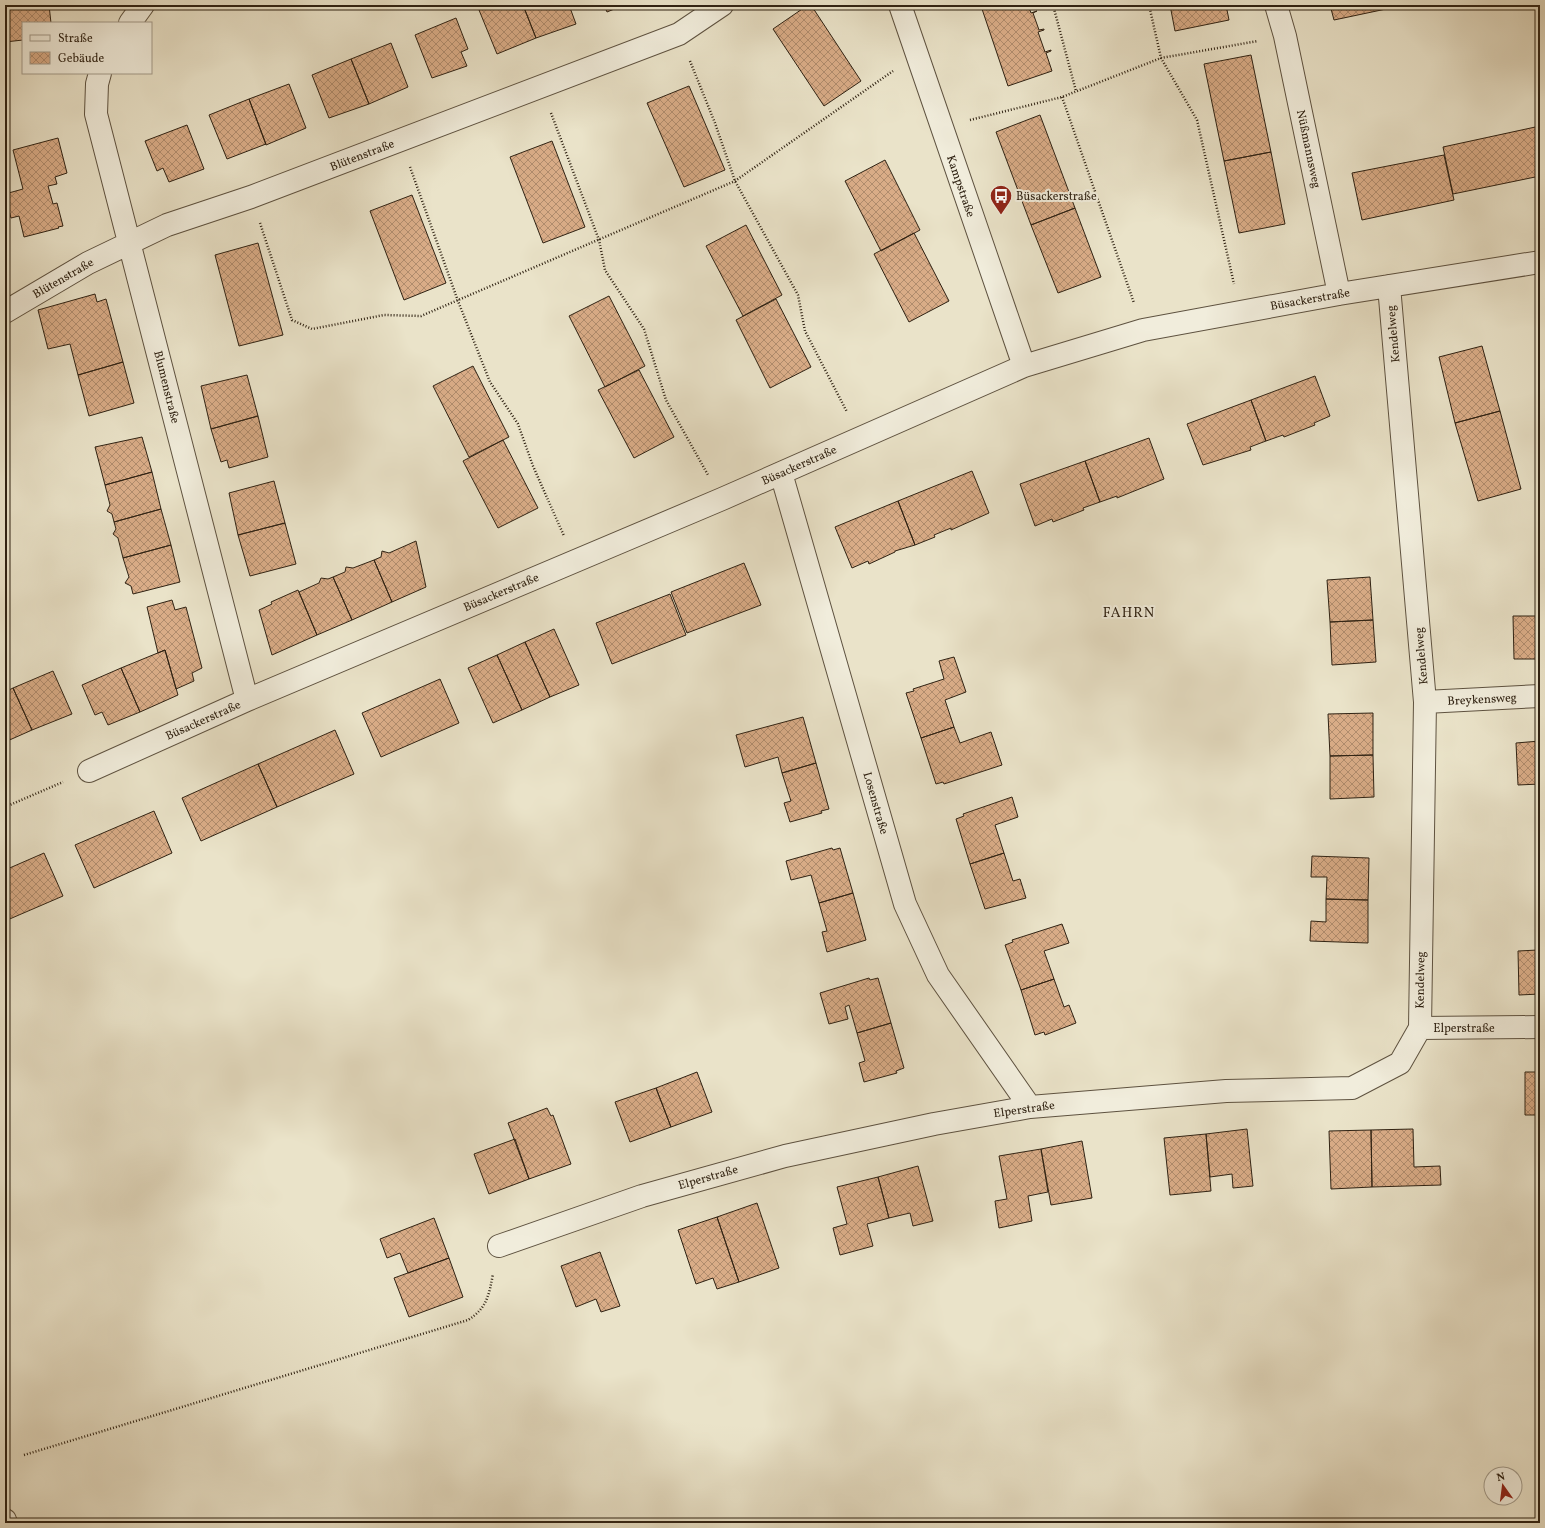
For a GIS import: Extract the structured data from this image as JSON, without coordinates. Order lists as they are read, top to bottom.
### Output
{
  "streets": {
    "street": [
      "Nüßmannsweg",
      "Blütenstraße",
      "Kampstraße",
      "Büsackerstraße",
      "Kendelweg",
      "Blumenstraße",
      "Breykensweg",
      "Losenstraße",
      "Elperstraße"
    ]
  },
  "crossings": [
    ["Nüßmannsweg", "Büsackerstraße"],
    ["Blütenstraße", "Blumenstraße"],
    ["Kampstraße", "Büsackerstraße"],
    ["Büsackerstraße", "Kendelweg"],
    ["Büsackerstraße", "Blumenstraße"],
    ["Büsackerstraße", "Losenstraße"],
    ["Kendelweg", "Breykensweg"],
    ["Kendelweg", "Elperstraße"],
    ["Losenstraße", "Elperstraße"]
  ],
  "districts": ["FAHRN"],
  "places": {
    "bus stop": ["Büsackerstraße"]
  },
  "legend": ["Straße", "Gebäude"],
  "north": "top"
}
